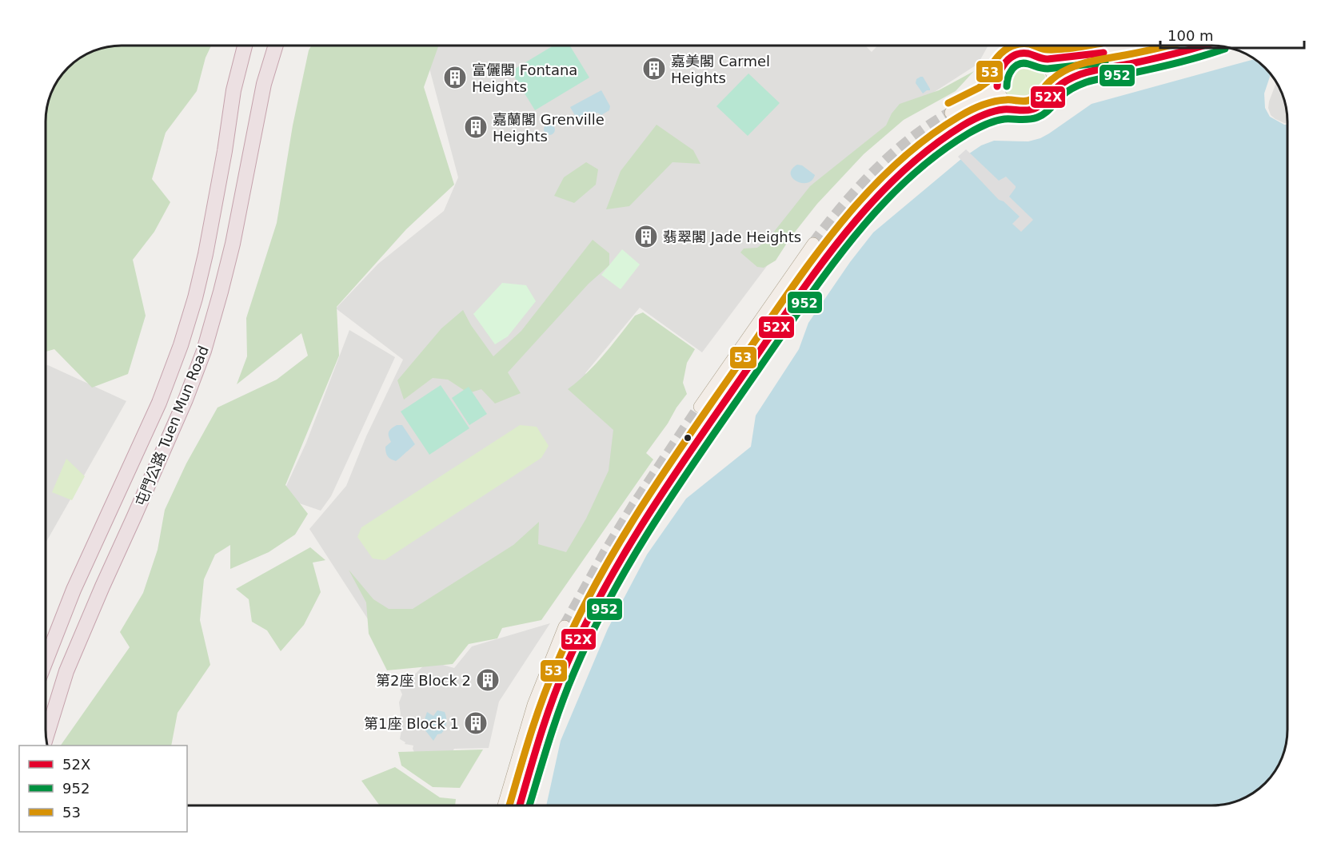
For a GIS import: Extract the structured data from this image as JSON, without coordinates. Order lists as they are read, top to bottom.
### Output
{
  "streets": {
    "highway": ["屯門公路 Tuen Mun Road"]
  },
  "places": {
    "building": [
      "嘉美閣 Carmel Heights",
      "富儷閣 Fontana Heights",
      "嘉蘭閣 Grenville Heights",
      "翡翠閣 Jade Heights",
      "第2座 Block 2",
      "第1座 Block 1"
    ]
  },
  "lines": ["transit line 52X", "transit line 53", "transit line 952"],
  "legend": ["52X", "952", "53"],
  "scale_bar": "100 m"
}
